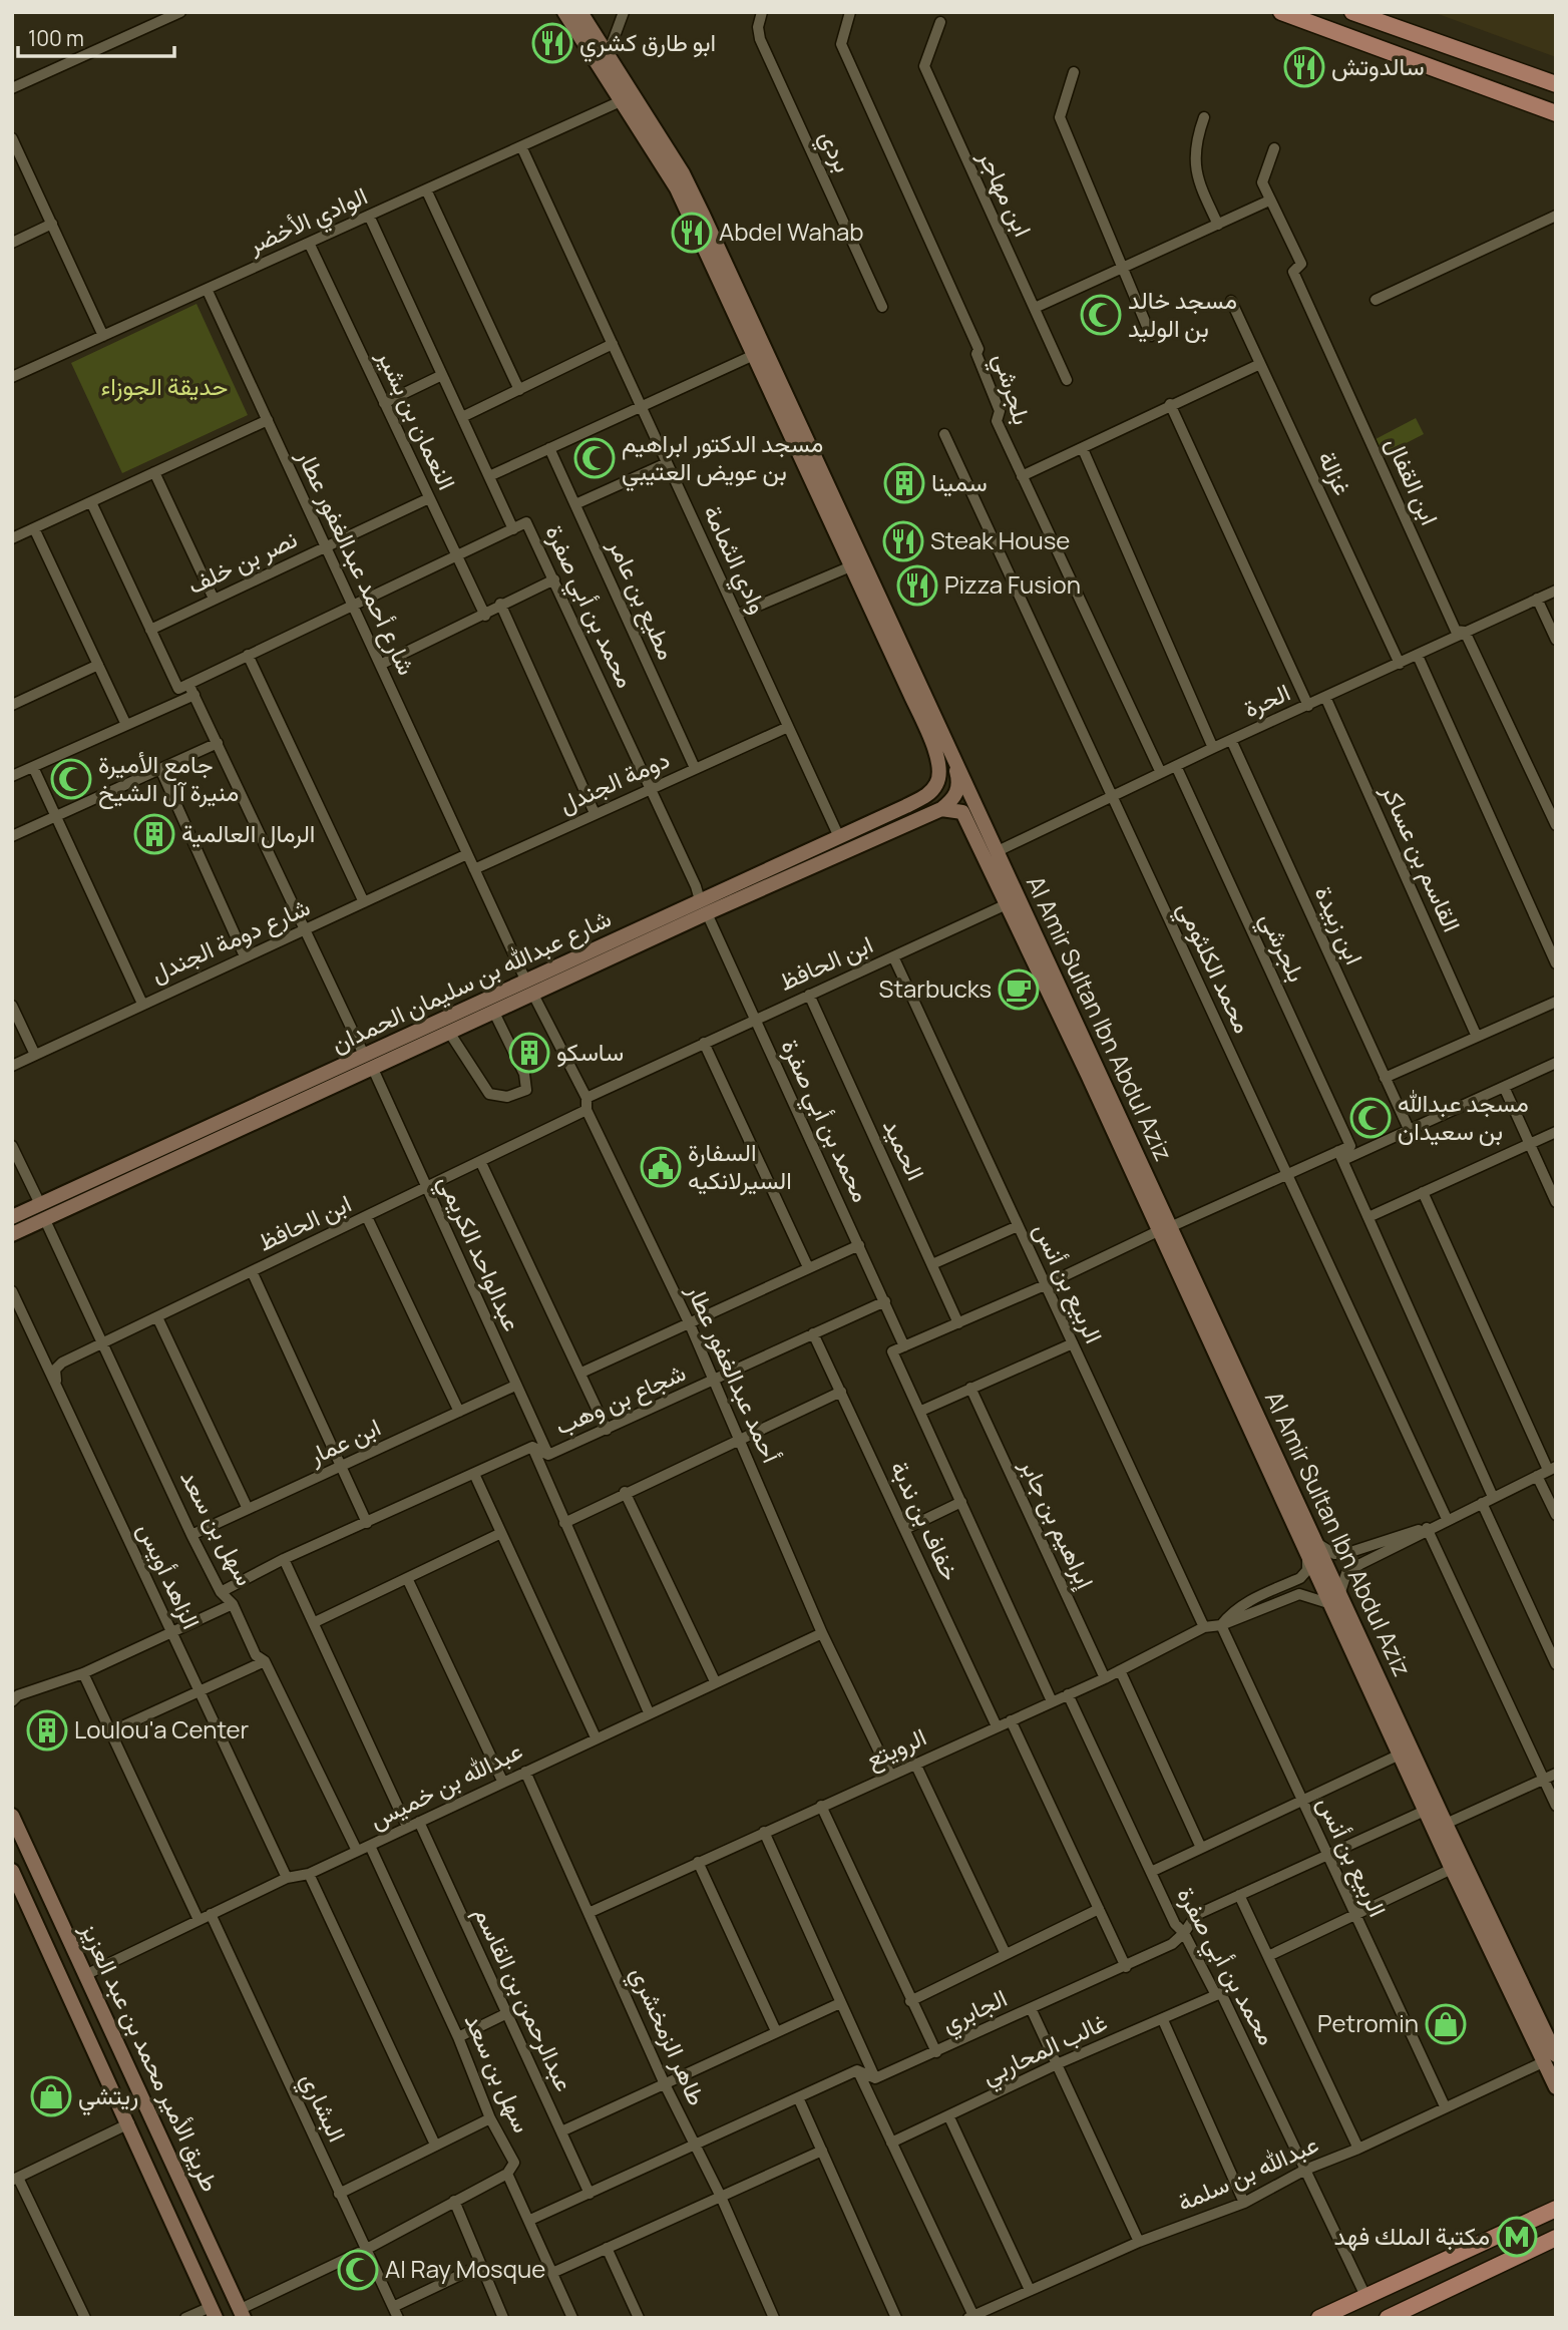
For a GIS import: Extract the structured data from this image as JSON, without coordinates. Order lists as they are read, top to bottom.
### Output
{
  "streets": {
    "street": [
      "بردي",
      "ابن مهاجر",
      "الوادي الأخضر",
      "بلجرشي",
      "النعمان بن بشير",
      "غزالة",
      "ابن القفال",
      "وادي الثمامة",
      "نصر بن خلف",
      "شارع أحمد عبدالغفور عطار",
      "مطيع بن عامر",
      "محمد بن أبي صفرة",
      "الحرة",
      "دومة الجندل",
      "القاسم بن عساكر",
      "ابن زبيدة",
      "شارع دومة الجندل",
      "ابن الحافظ",
      "محمد الكلثومي",
      "شارع عبدالله بن سليمان الحمدان",
      "Al Amir Sultan Ibn Abdul Aziz",
      "الحميد",
      "عبدالواحد الكريمي",
      "الربيع بن أنس",
      "أحمد عبدالغفور عطار",
      "شجاع بن وهب",
      "ابن عمار",
      "خفاف بن ندبة",
      "إبراهيم بن جابر",
      "سهل بن سعد",
      "الزاهد أويس",
      "الرويتع",
      "عبدالله بن خميس",
      "عبدالرحمن بن القاسم",
      "الجابري",
      "طاهر الزمخشري",
      "غالب المحاربي",
      "طريق الأمير محمد بن عبد العزيز",
      "البشاري",
      "عبدالله بن سلمة"
    ]
  },
  "crossings": [
    ["الوادي الأخضر", "النعمان بن بشير"],
    ["الوادي الأخضر", "وادي الثمامة"],
    ["الوادي الأخضر", "شارع أحمد عبدالغفور عطار"],
    ["الوادي الأخضر", "محمد بن أبي صفرة"],
    ["بلجرشي", "الحرة"],
    ["النعمان بن بشير", "نصر بن خلف"],
    ["غزالة", "الحرة"],
    ["ابن القفال", "الحرة"],
    ["وادي الثمامة", "دومة الجندل"],
    ["وادي الثمامة", "شارع عبدالله بن سليمان الحمدان"],
    ["نصر بن خلف", "شارع أحمد عبدالغفور عطار"],
    ["شارع أحمد عبدالغفور عطار", "شارع دومة الجندل"],
    ["مطيع بن عامر", "دومة الجندل"],
    ["محمد بن أبي صفرة", "دومة الجندل"],
    ["محمد بن أبي صفرة", "ابن الحافظ"],
    ["محمد بن أبي صفرة", "شارع عبدالله بن سليمان الحمدان"],
    ["محمد بن أبي صفرة", "شجاع بن وهب"],
    ["محمد بن أبي صفرة", "الرويتع"],
    ["محمد بن أبي صفرة", "الجابري"],
    ["محمد بن أبي صفرة", "غالب المحاربي"],
    ["محمد بن أبي صفرة", "عبدالله بن سلمة"],
    ["الحرة", "القاسم بن عساكر"],
    ["الحرة", "ابن زبيدة"],
    ["الحرة", "محمد الكلثومي"],
    ["الحرة", "Al Amir Sultan Ibn Abdul Aziz"],
    ["ابن الحافظ", "Al Amir Sultan Ibn Abdul Aziz"],
    ["ابن الحافظ", "الحميد"],
    ["ابن الحافظ", "عبدالواحد الكريمي"],
    ["ابن الحافظ", "الربيع بن أنس"],
    ["ابن الحافظ", "أحمد عبدالغفور عطار"],
    ["ابن الحافظ", "سهل بن سعد"],
    ["ابن الحافظ", "الزاهد أويس"],
    ["شارع عبدالله بن سليمان الحمدان", "عبدالواحد الكريمي"],
    ["شارع عبدالله بن سليمان الحمدان", "أحمد عبدالغفور عطار"],
    ["شارع عبدالله بن سليمان الحمدان", "سهل بن سعد"],
    ["Al Amir Sultan Ibn Abdul Aziz", "الرويتع"],
    ["Al Amir Sultan Ibn Abdul Aziz", "الجابري"],
    ["Al Amir Sultan Ibn Abdul Aziz", "عبدالله بن سلمة"],
    ["عبدالواحد الكريمي", "شجاع بن وهب"],
    ["عبدالواحد الكريمي", "ابن عمار"],
    ["الربيع بن أنس", "الرويتع"],
    ["الربيع بن أنس", "الجابري"],
    ["الربيع بن أنس", "عبدالله بن سلمة"],
    ["أحمد عبدالغفور عطار", "شجاع بن وهب"],
    ["أحمد عبدالغفور عطار", "الرويتع"],
    ["أحمد عبدالغفور عطار", "عبدالله بن خميس"],
    ["شجاع بن وهب", "خفاف بن ندبة"],
    ["شجاع بن وهب", "سهل بن سعد"],
    ["ابن عمار", "سهل بن سعد"],
    ["خفاف بن ندبة", "الرويتع"],
    ["إبراهيم بن جابر", "الرويتع"],
    ["سهل بن سعد", "عبدالله بن خميس"],
    ["الزاهد أويس", "عبدالله بن خميس"],
    ["الرويتع", "طاهر الزمخشري"],
    ["عبدالله بن خميس", "عبدالرحمن بن القاسم"],
    ["عبدالله بن خميس", "طاهر الزمخشري"],
    ["عبدالله بن خميس", "طريق الأمير محمد بن عبد العزيز"],
    ["عبدالله بن خميس", "البشاري"]
  ],
  "parks": ["حديقة الجوزاء"],
  "places": {
    "restaurant": [
      "ابو طارق كشري",
      "سالدوتش",
      "Abdel Wahab",
      "Steak House",
      "Pizza Fusion"
    ],
    "mosque": [
      "مسجد خالد بن الوليد",
      "مسجد الدكتور ابراهيم بن عويض العتيبي",
      "جامع الأميرة منيرة آل الشيخ",
      "مسجد عبدالله بن سعيدان",
      "Al Ray Mosque"
    ],
    "building": [
      "سمينا",
      "الرمال العالمية",
      "ساسكو",
      "Loulou'a Center"
    ],
    "cafe": ["Starbucks"],
    "public building": ["السفارة السيرلانكيه"],
    "shop": ["Petromin", "ريتشي"],
    "metro station": ["مكتبة الملك فهد"]
  },
  "scale_bar": "100 m"
}
